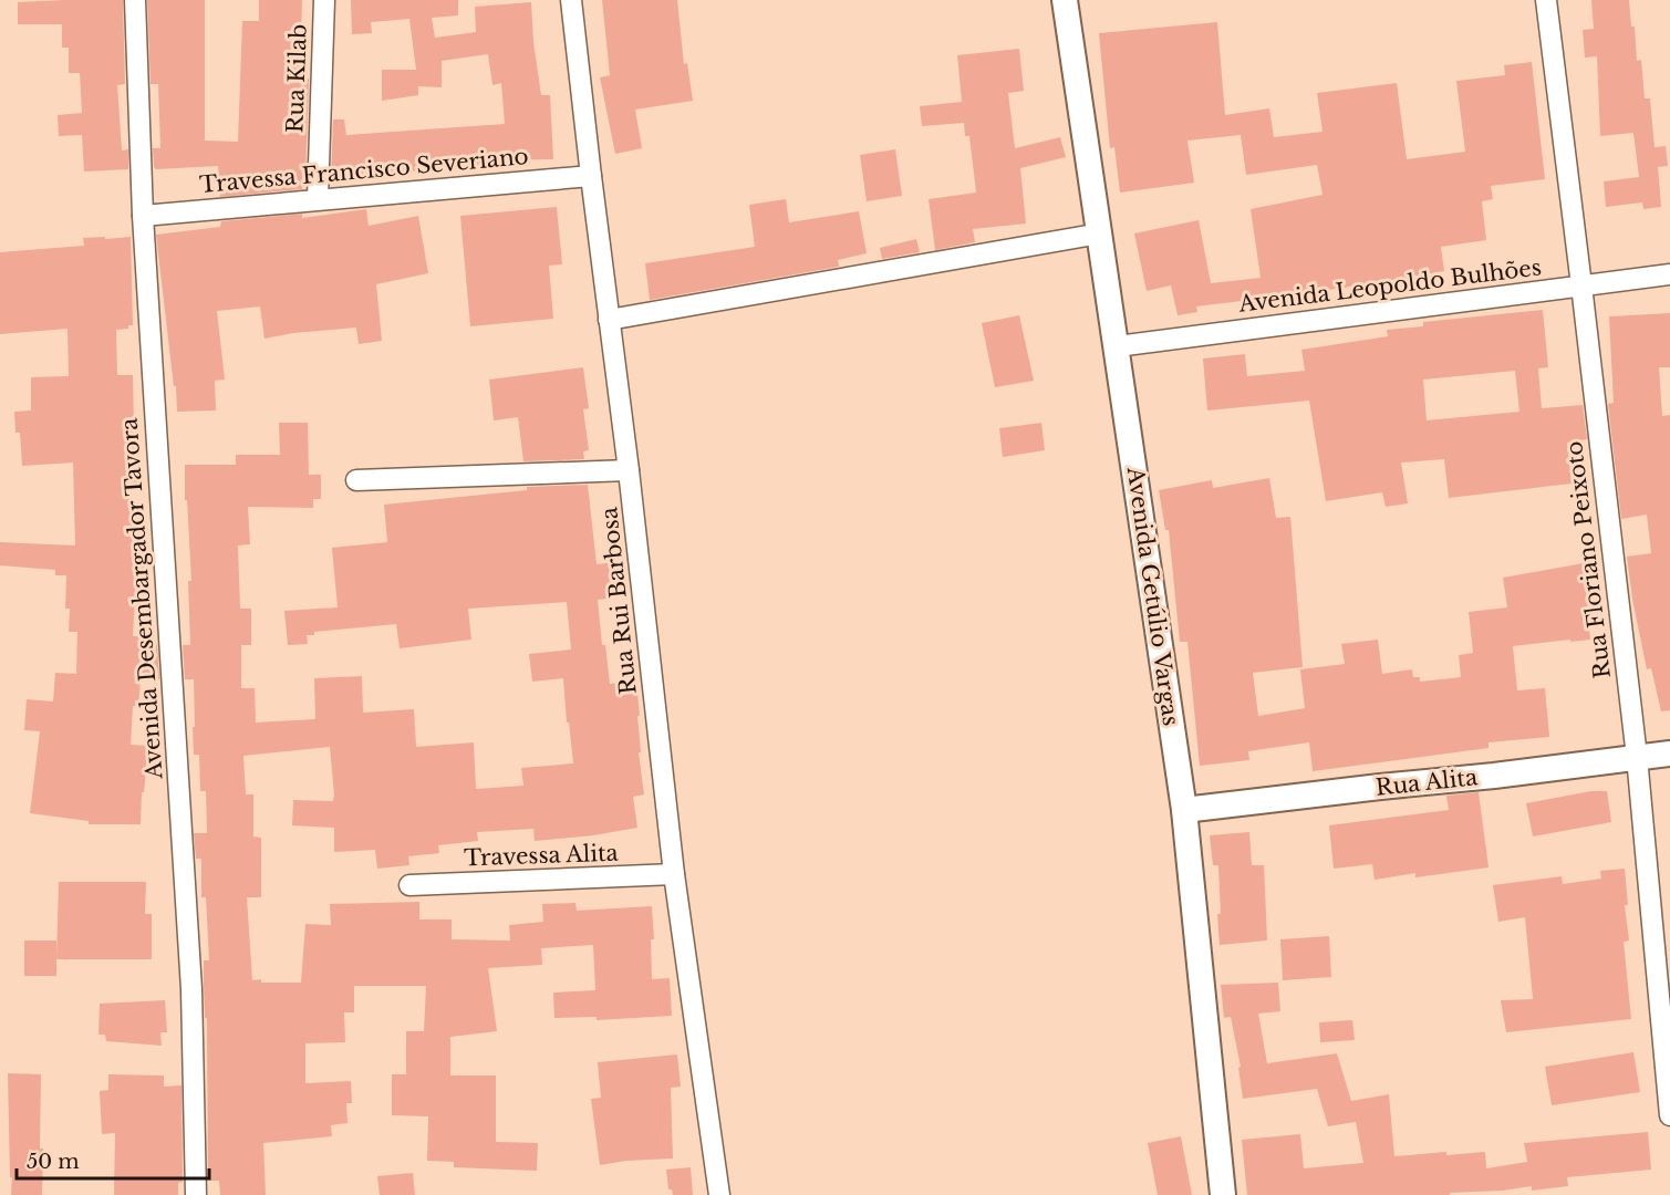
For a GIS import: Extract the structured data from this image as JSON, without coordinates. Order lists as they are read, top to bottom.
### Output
{
  "streets": {
    "street": [
      "Rua Kilab",
      "Travessa Francisco Severiano",
      "Avenida Leopoldo Bulhões",
      "Rua Floriano Peixoto",
      "Avenida Getúlio Vargas",
      "Avenida Desembargador Tavora",
      "Rua Rui Barbosa",
      "Rua Alita",
      "Travessa Alita"
    ]
  },
  "crossings": [
    ["Rua Kilab", "Travessa Francisco Severiano"],
    ["Travessa Francisco Severiano", "Avenida Desembargador Tavora"],
    ["Travessa Francisco Severiano", "Rua Rui Barbosa"],
    ["Avenida Leopoldo Bulhões", "Rua Floriano Peixoto"],
    ["Avenida Leopoldo Bulhões", "Avenida Getúlio Vargas"],
    ["Rua Floriano Peixoto", "Rua Alita"],
    ["Avenida Getúlio Vargas", "Rua Alita"],
    ["Rua Rui Barbosa", "Travessa Alita"]
  ],
  "scale_bar": "50 m"
}
